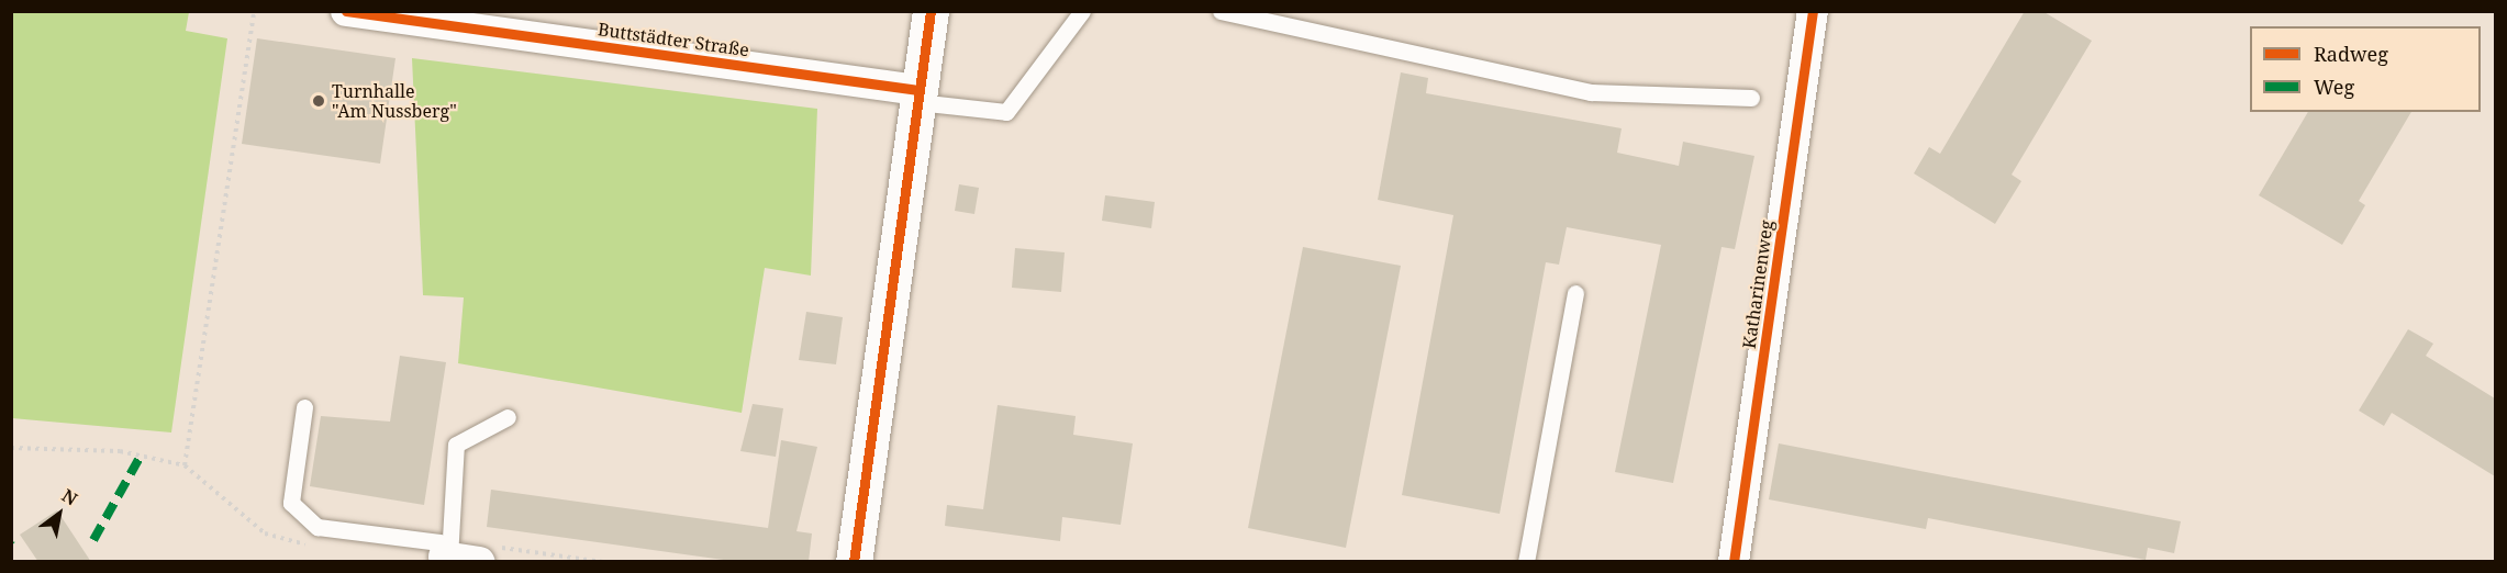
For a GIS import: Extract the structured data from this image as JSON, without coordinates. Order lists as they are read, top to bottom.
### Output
{
  "streets": {
    "street": ["Buttstädter Straße", "Katharinenweg"]
  },
  "places": ["Turnhalle \"Am Nussberg\""],
  "legend": ["Radweg", "Weg"],
  "north": "top right"
}
